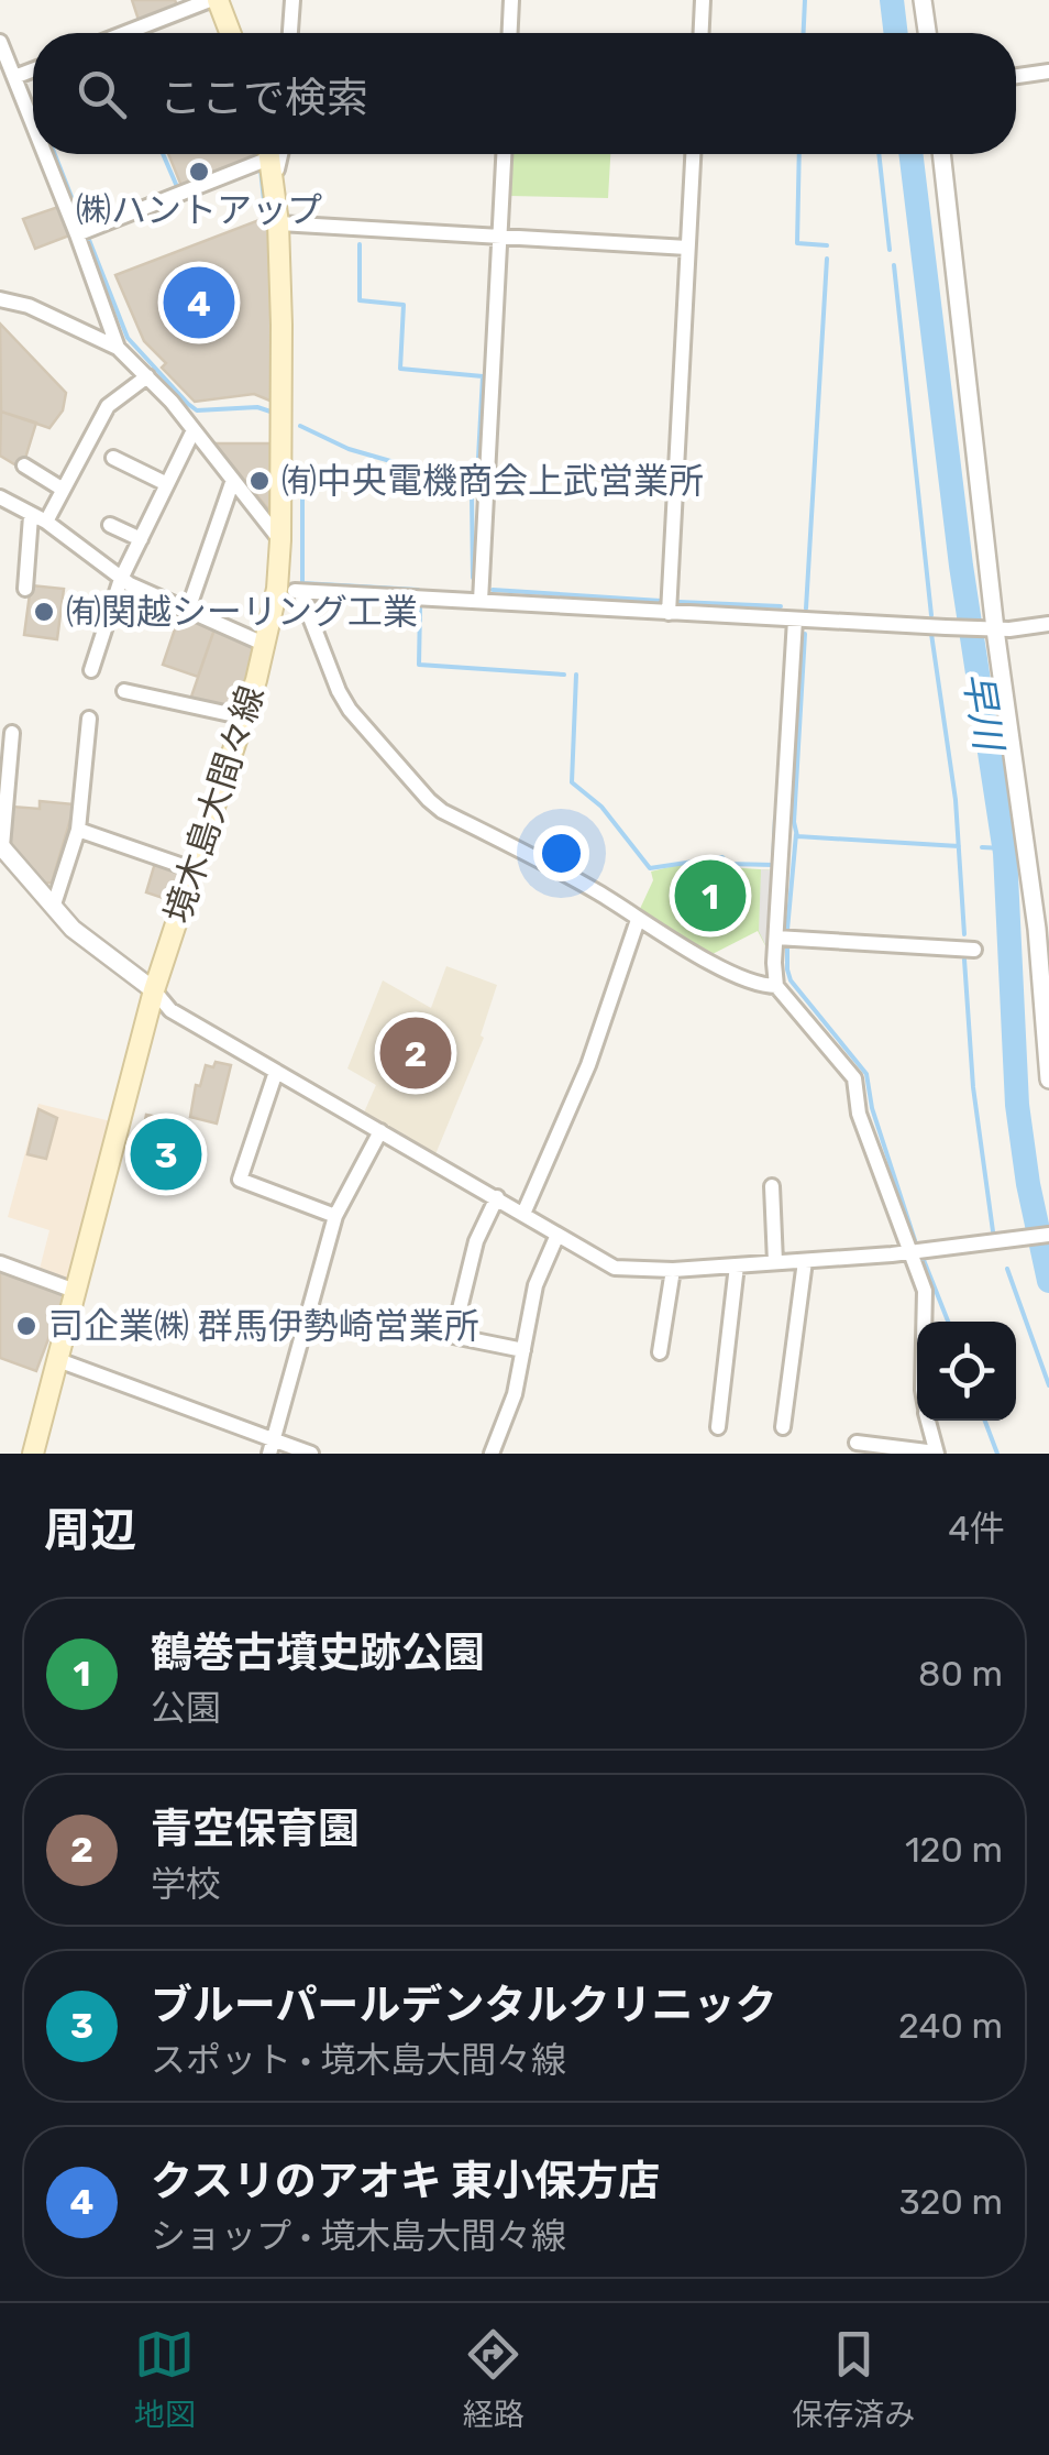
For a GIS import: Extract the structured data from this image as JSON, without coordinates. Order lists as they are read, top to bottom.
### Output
{
  "streets": {
    "main road": ["境木島大間々線"]
  },
  "water": ["早川"],
  "places": [
    "㈱ハントアップ",
    "㈲中央電機商会上武営業所",
    "㈲関越シーリング工業",
    "司企業㈱ 群馬伊勢崎営業所"
  ],
  "page": {
    "search": "ここで検索",
    "pins": [
      "4",
      "1",
      "2",
      "3"
    ],
    "heading": ["周辺", "4件"],
    "list": [
      {
        "mark": "1",
        "name": "鶴巻古墳史跡公園",
        "note": "公園",
        "value": "80 m"
      },
      {
        "mark": "2",
        "name": "青空保育園",
        "note": "学校",
        "value": "120 m"
      },
      {
        "mark": "3",
        "name": "ブルーパールデンタルクリニック",
        "note": "スポット · 境木島大間々線",
        "value": "240 m"
      },
      {
        "mark": "4",
        "name": "クスリのアオキ 東小保方店",
        "note": "ショップ · 境木島大間々線",
        "value": "320 m"
      }
    ],
    "nav": ["地図", "経路", "保存済み"]
  }
}
